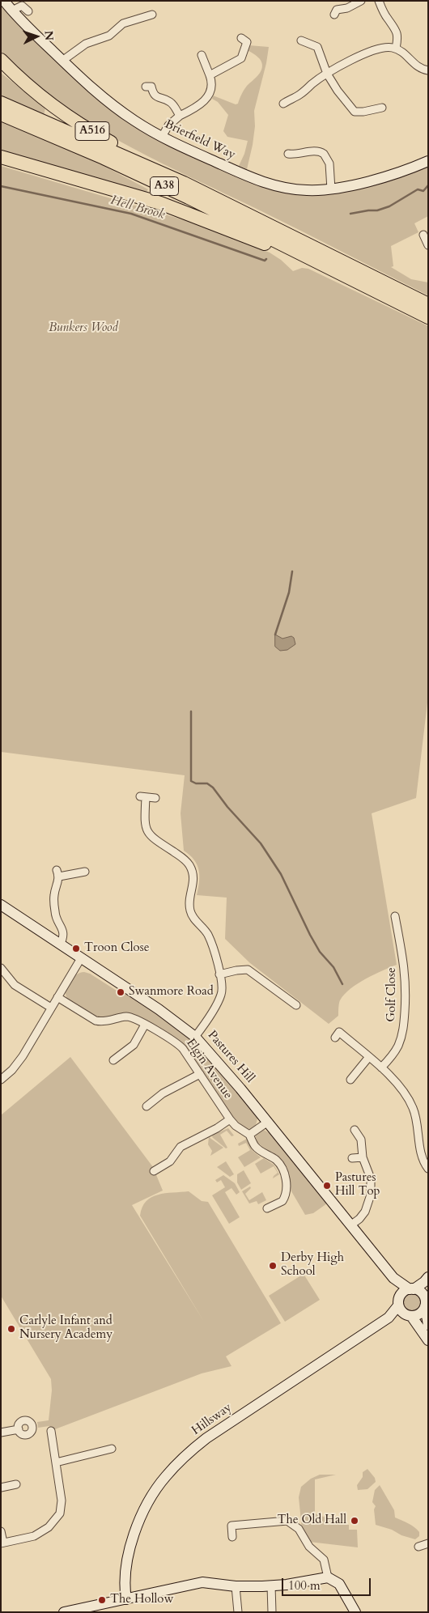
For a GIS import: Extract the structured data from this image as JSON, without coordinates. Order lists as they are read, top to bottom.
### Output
{
  "streets": {
    "highway": ["A516", "A38"],
    "street": [
      "Brierfield Way",
      "Golf Close",
      "Pastures Hill",
      "Elgin Avenue",
      "Hillsway"
    ]
  },
  "crossings": [
    ["A516", "A38"],
    ["Pastures Hill", "Hillsway"]
  ],
  "water": ["Hell Brook"],
  "parks": ["Bunkers Wood"],
  "places": [
    "Troon Close",
    "Swanmore Road",
    "Pastures Hill Top",
    "Derby High School",
    "Carlyle Infant and Nursery Academy",
    "The Old Hall",
    "The Hollow"
  ],
  "scale_bar": "100 m",
  "north": "right"
}
